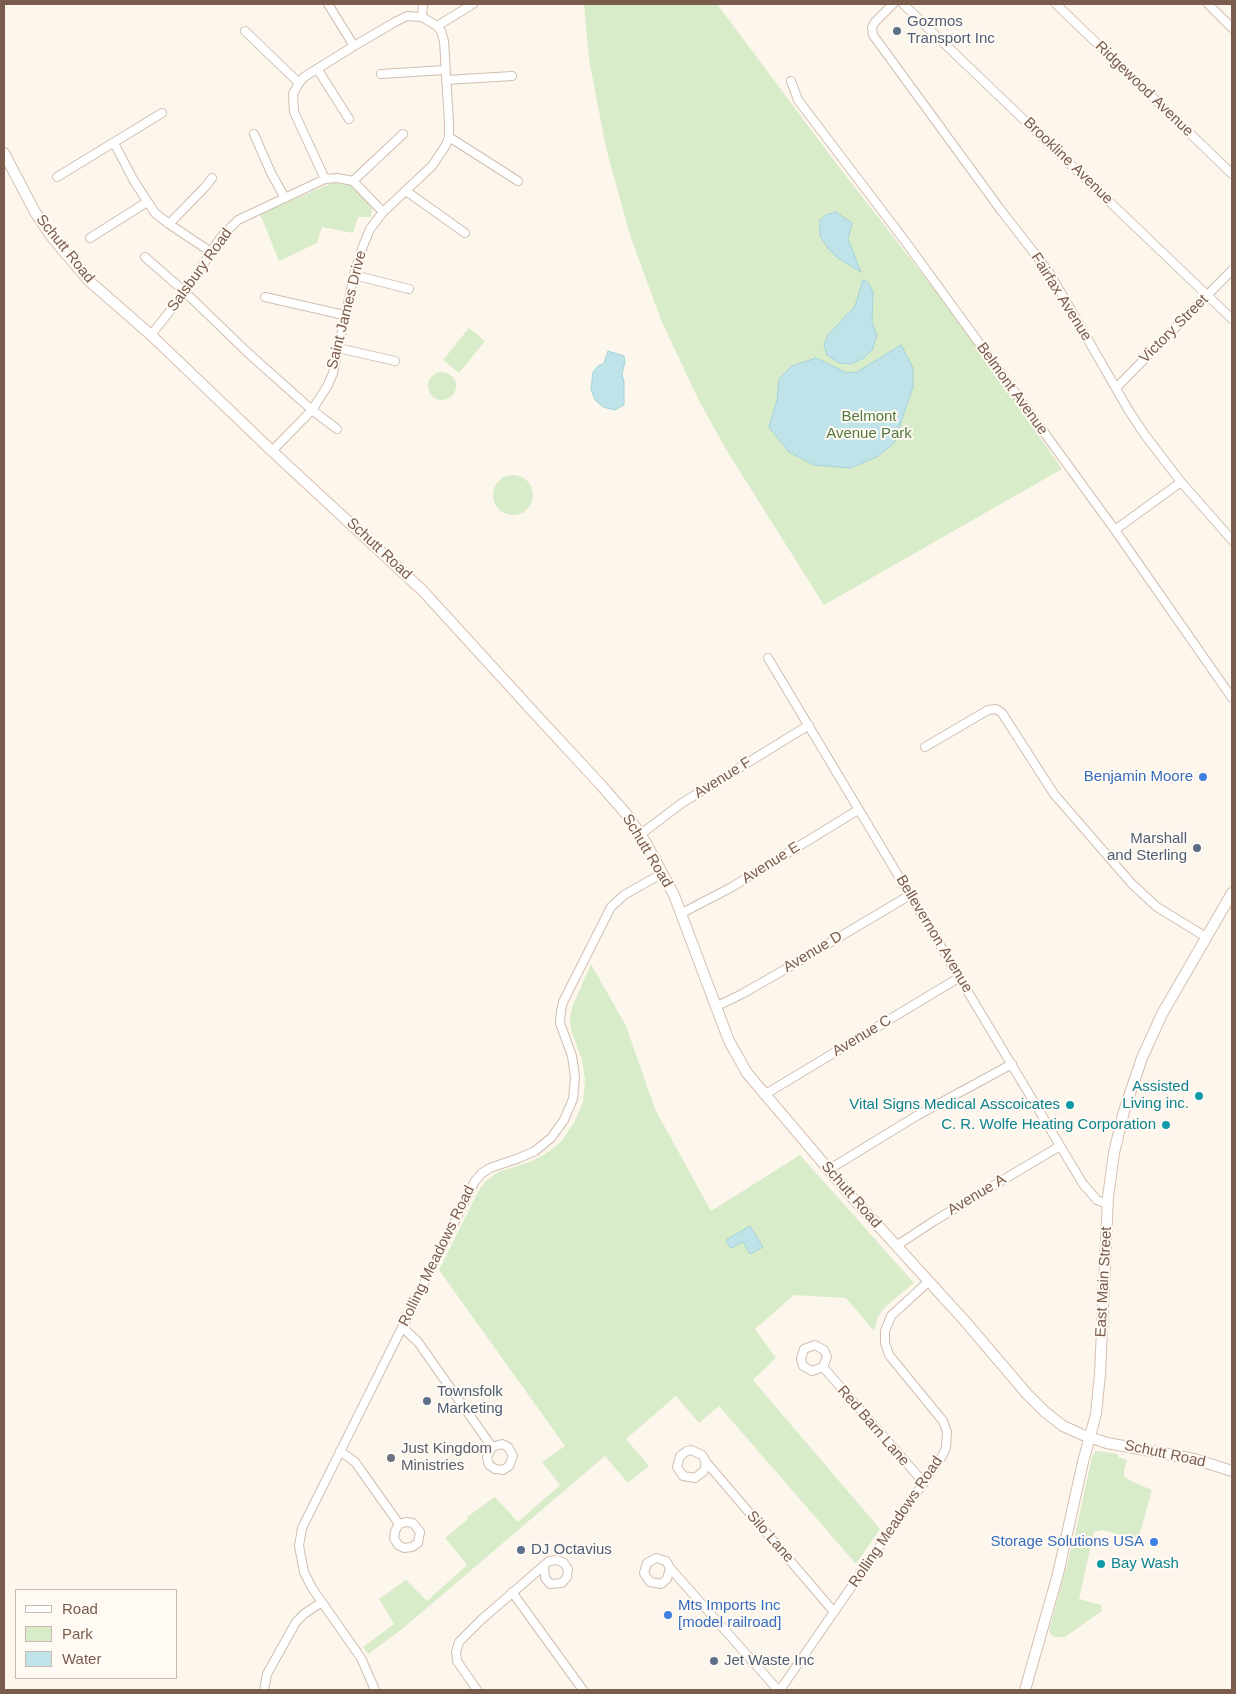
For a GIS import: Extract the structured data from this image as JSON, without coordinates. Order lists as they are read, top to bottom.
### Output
{
  "streets": {
    "street": [
      "Ridgewood Avenue",
      "Brookline Avenue",
      "Schutt Road",
      "Salsbury Road",
      "Fairfax Avenue",
      "Saint James Drive",
      "Victory Street",
      "Belmont Avenue",
      "Avenue F",
      "Avenue E",
      "Bellevernon Avenue",
      "Avenue D",
      "Avenue C",
      "Avenue A",
      "Rolling Meadows Road",
      "East Main Street",
      "Red Barn Lane",
      "Silo Lane"
    ]
  },
  "crossings": [
    ["Brookline Avenue", "Victory Street"],
    ["Schutt Road", "Salsbury Road"],
    ["Schutt Road", "Saint James Drive"],
    ["Schutt Road", "Avenue F"],
    ["Schutt Road", "Avenue E"],
    ["Schutt Road", "Avenue D"],
    ["Schutt Road", "Avenue C"],
    ["Schutt Road", "Avenue A"],
    ["Schutt Road", "Rolling Meadows Road"],
    ["Schutt Road", "East Main Street"],
    ["Fairfax Avenue", "Victory Street"],
    ["Avenue F", "Bellevernon Avenue"],
    ["Avenue E", "Bellevernon Avenue"],
    ["Bellevernon Avenue", "Avenue D"],
    ["Bellevernon Avenue", "Avenue C"],
    ["Bellevernon Avenue", "Avenue A"],
    ["Bellevernon Avenue", "East Main Street"],
    ["Rolling Meadows Road", "Red Barn Lane"],
    ["Rolling Meadows Road", "Silo Lane"]
  ],
  "parks": ["Belmont Avenue Park"],
  "places": [
    "Gozmos Transport Inc",
    "Benjamin Moore",
    "Marshall and Sterling",
    "Assisted Living inc.",
    "Vital Signs Medical Asscoicates",
    "C. R. Wolfe Heating Corporation",
    "Townsfolk Marketing",
    "Just Kingdom Ministries",
    "Storage Solutions USA",
    "DJ Octavius",
    "Bay Wash",
    "Mts Imports Inc [model railroad]",
    "Jet Waste Inc"
  ],
  "legend": ["Road", "Park", "Water"]
}
